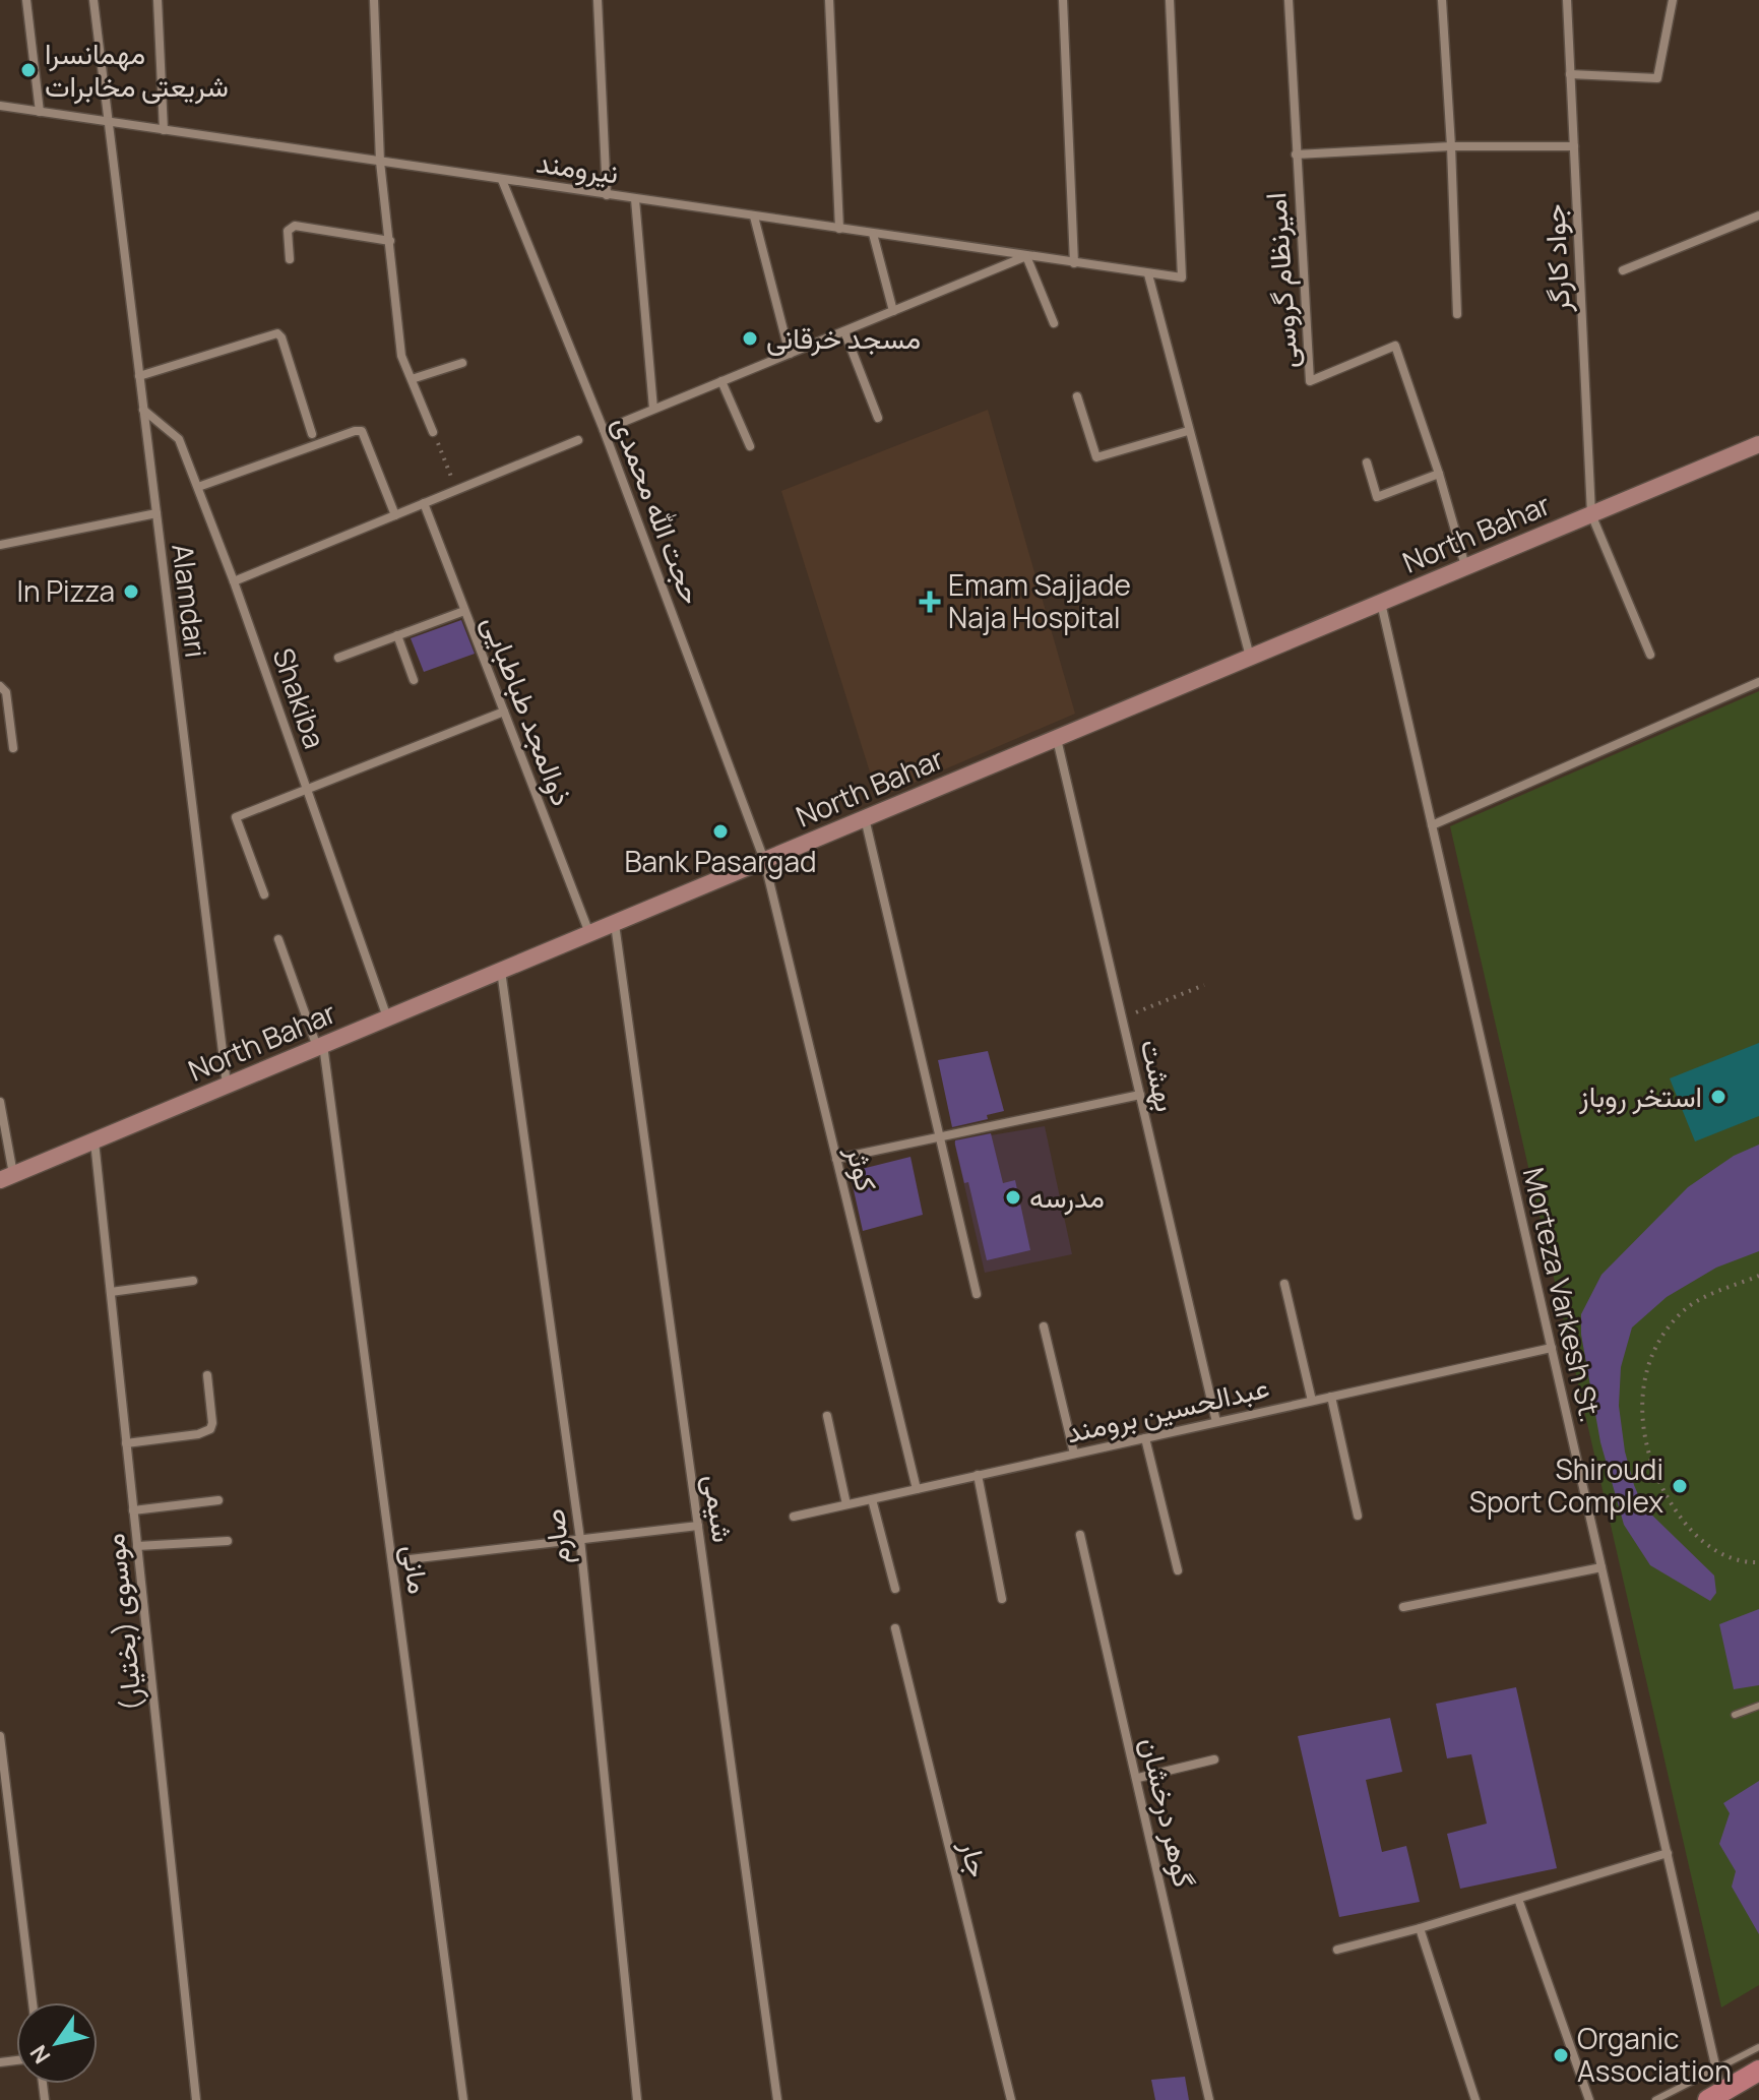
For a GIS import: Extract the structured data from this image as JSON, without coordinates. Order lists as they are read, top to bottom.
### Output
{
  "streets": {
    "main road": ["North Bahar"],
    "street": [
      "نیرومند",
      "جواد کارگر",
      "امیرنظام گروسی",
      "حجت الله محمدی",
      "Alamdari",
      "Shakiba",
      "ذوالمجد طباطبایی",
      "بهشت",
      "کوثر",
      "Morteza Varkesh St.",
      "عبدالحسین برومند",
      "شیمی",
      "صارم",
      "مانی",
      "موسوی (بختیار)",
      "گوهر درخشان",
      "جار"
    ]
  },
  "crossings": [
    ["نیرومند", "حجت الله محمدی"],
    ["نیرومند", "Alamdari"],
    ["جواد کارگر", "North Bahar"],
    ["امیرنظام گروسی", "North Bahar"],
    ["حجت الله محمدی", "North Bahar"],
    ["حجت الله محمدی", "کوثر"],
    ["North Bahar", "Alamdari"],
    ["North Bahar", "Shakiba"],
    ["North Bahar", "ذوالمجد طباطبایی"],
    ["North Bahar", "بهشت"],
    ["North Bahar", "کوثر"],
    ["North Bahar", "Morteza Varkesh St."],
    ["North Bahar", "شیمی"],
    ["North Bahar", "صارم"],
    ["North Bahar", "مانی"],
    ["North Bahar", "موسوی (بختیار)"],
    ["Alamdari", "Shakiba"],
    ["بهشت", "عبدالحسین برومند"],
    ["کوثر", "عبدالحسین برومند"],
    ["Morteza Varkesh St.", "عبدالحسین برومند"]
  ],
  "places": {
    "other": [
      "مهمانسرا شریعتی مخابرات",
      "مسجد خرقانی",
      "In Pizza",
      "Bank Pasargad",
      "استخر روباز",
      "مدرسه",
      "Shiroudi Sport Complex",
      "Organic Association"
    ],
    "health": ["Emam Sajjade Naja Hospital"]
  },
  "north": "bottom left"
}
